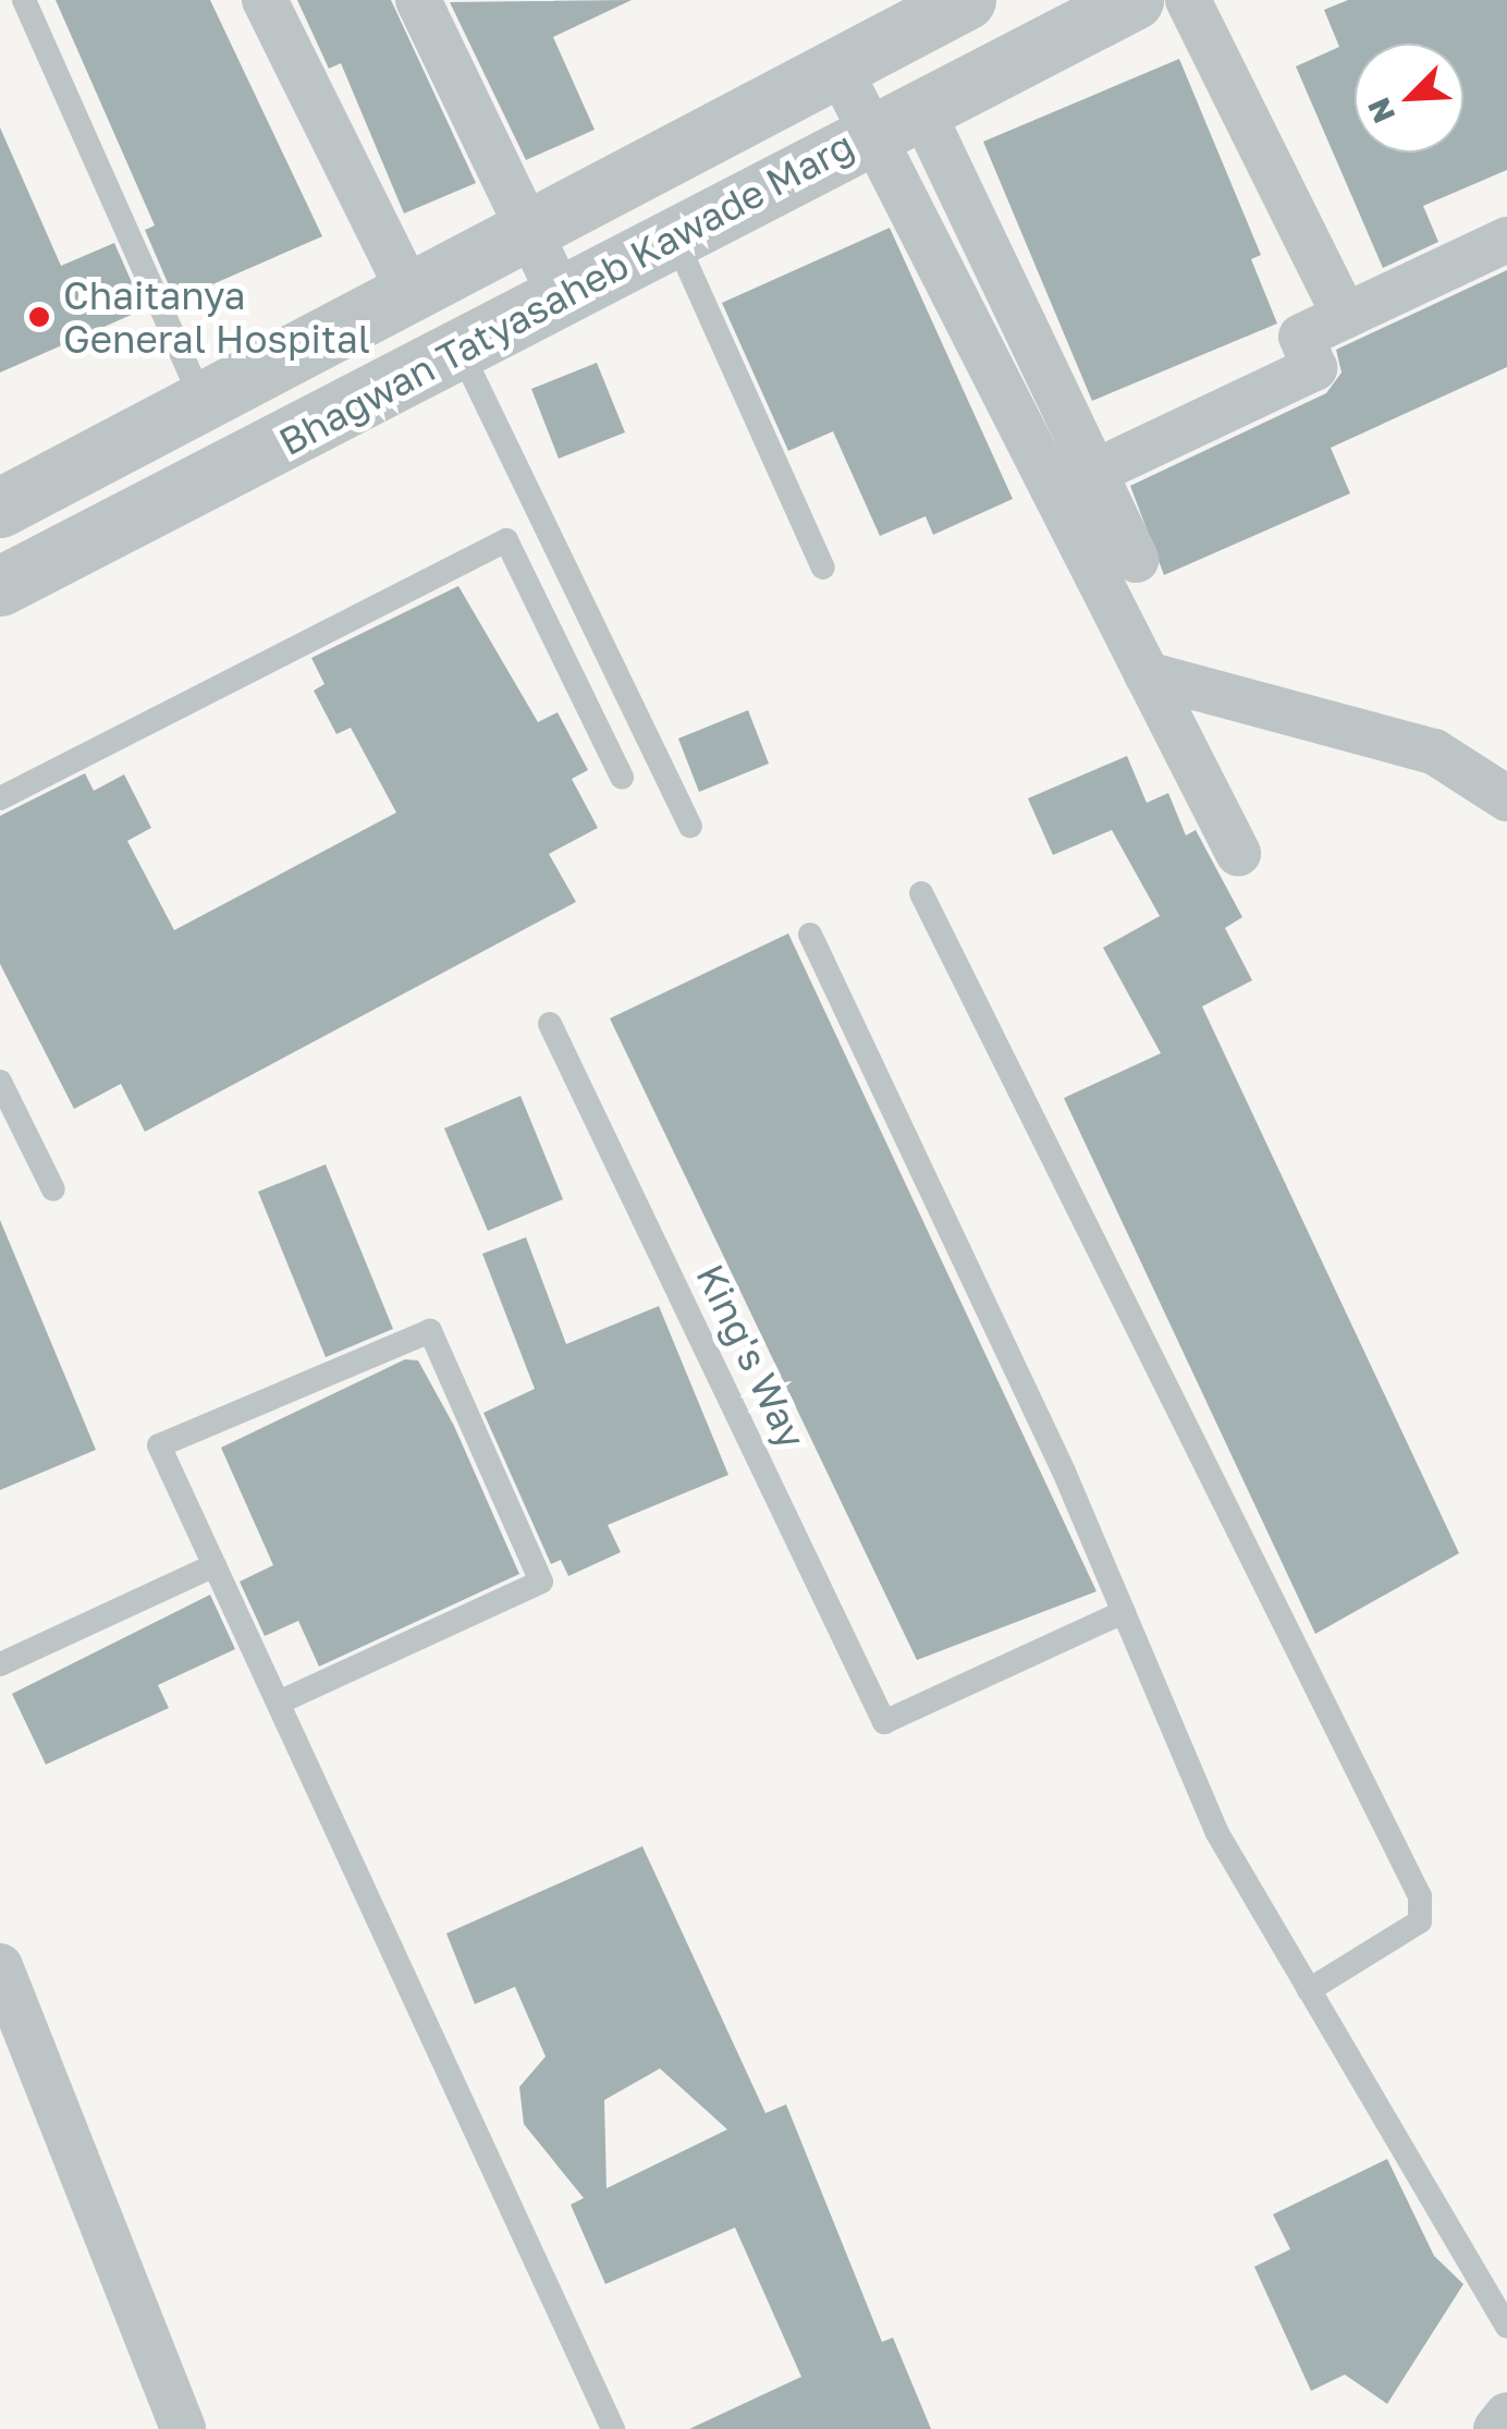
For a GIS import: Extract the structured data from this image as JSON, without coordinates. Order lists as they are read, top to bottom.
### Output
{
  "streets": {
    "street": ["Bhagwan Tatyasaheb Kawade Marg"],
    "lane": ["King's Way"]
  },
  "places": ["Chaitanya General Hospital"],
  "north": "bottom left"
}
